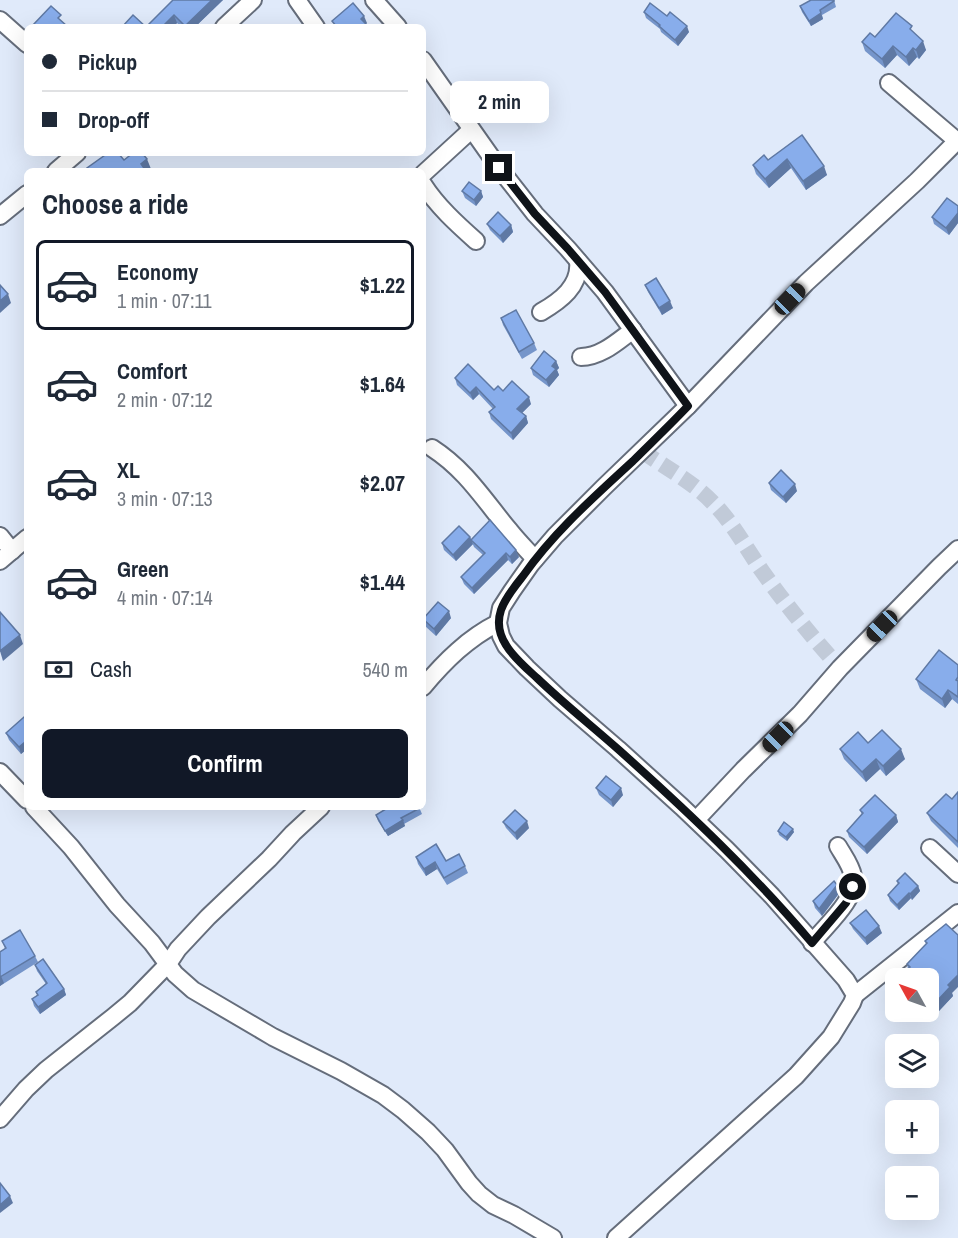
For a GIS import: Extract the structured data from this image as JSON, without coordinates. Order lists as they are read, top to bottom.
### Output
{
  "north": "top left",
  "page": {
    "banner": ["Pickup", "Drop-off"],
    "bubble": "2 min",
    "heading": "Choose a ride",
    "list": [
      {
        "name": "Economy",
        "note": "1 min · 07:11",
        "value": "$1.22"
      },
      {
        "name": "Comfort",
        "note": "2 min · 07:12",
        "value": "$1.64"
      },
      {
        "name": "XL",
        "note": "3 min · 07:13",
        "value": "$2.07"
      },
      {
        "name": "Green",
        "note": "4 min · 07:14",
        "value": "$1.44"
      }
    ],
    "pay": ["Cash", "540 m"],
    "buttons": "Confirm",
    "map_buttons": ["+", "−"]
  }
}
